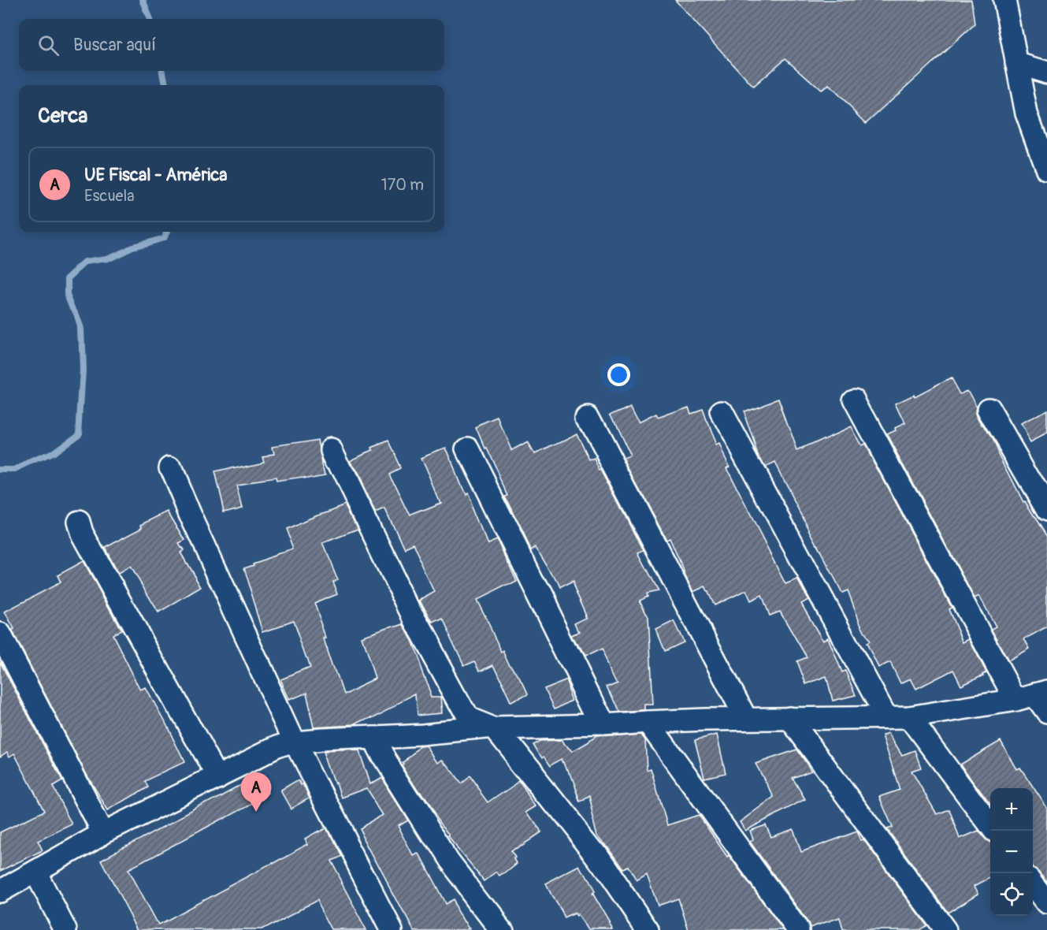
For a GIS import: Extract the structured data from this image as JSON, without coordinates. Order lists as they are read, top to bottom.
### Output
{
  "page": {
    "search": "Buscar aquí",
    "heading": "Cerca",
    "list": [
      {
        "mark": "A",
        "name": "UE Fiscal - América",
        "note": "Escuela",
        "value": "170 m"
      }
    ],
    "pins": "A",
    "map_buttons": ["+", "−"]
  }
}
